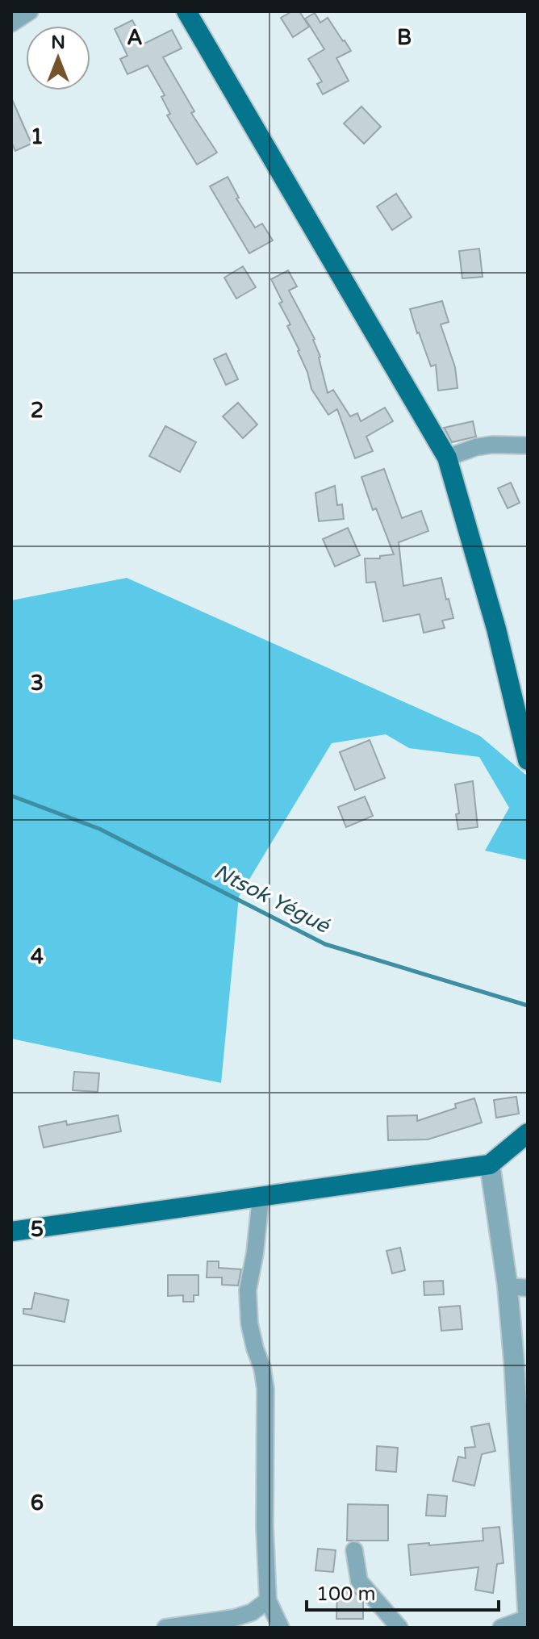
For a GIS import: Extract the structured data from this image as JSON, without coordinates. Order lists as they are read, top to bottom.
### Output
{
  "water": ["Ntsok Yégué"],
  "scale_bar": "100 m",
  "north": "top",
  "grid": {
    "columns": ["A", "B"],
    "rows": [
      "1",
      "2",
      "3",
      "4",
      "5",
      "6"
    ]
  }
}
